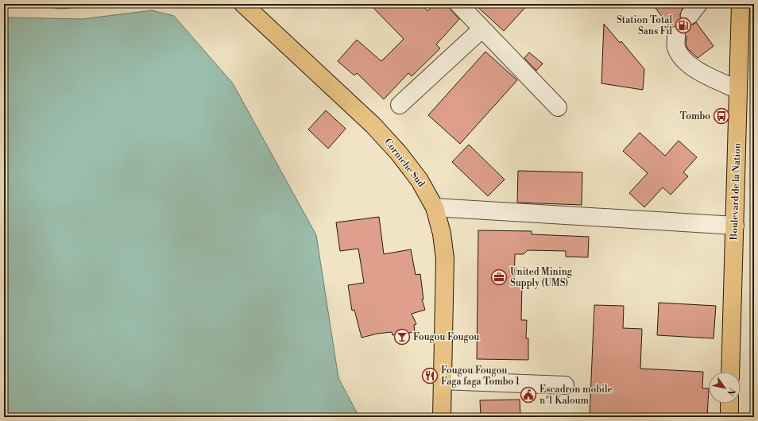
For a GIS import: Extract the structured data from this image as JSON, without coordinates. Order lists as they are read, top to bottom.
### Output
{
  "streets": {
    "main road": ["Corniche Sud", "Boulevard de la Nation"]
  },
  "places": {
    "fuel station": ["Station Total Sans Fil"],
    "bus stop": ["Tombo"],
    "office": ["United Mining Supply (UMS)"],
    "bar": ["Fougou Fougou"],
    "restaurant": ["Fougou Fougou Faga faga Tombo 1"],
    "public building": ["Escadron mobile n°1 Kaloum"]
  },
  "north": "bottom right"
}
